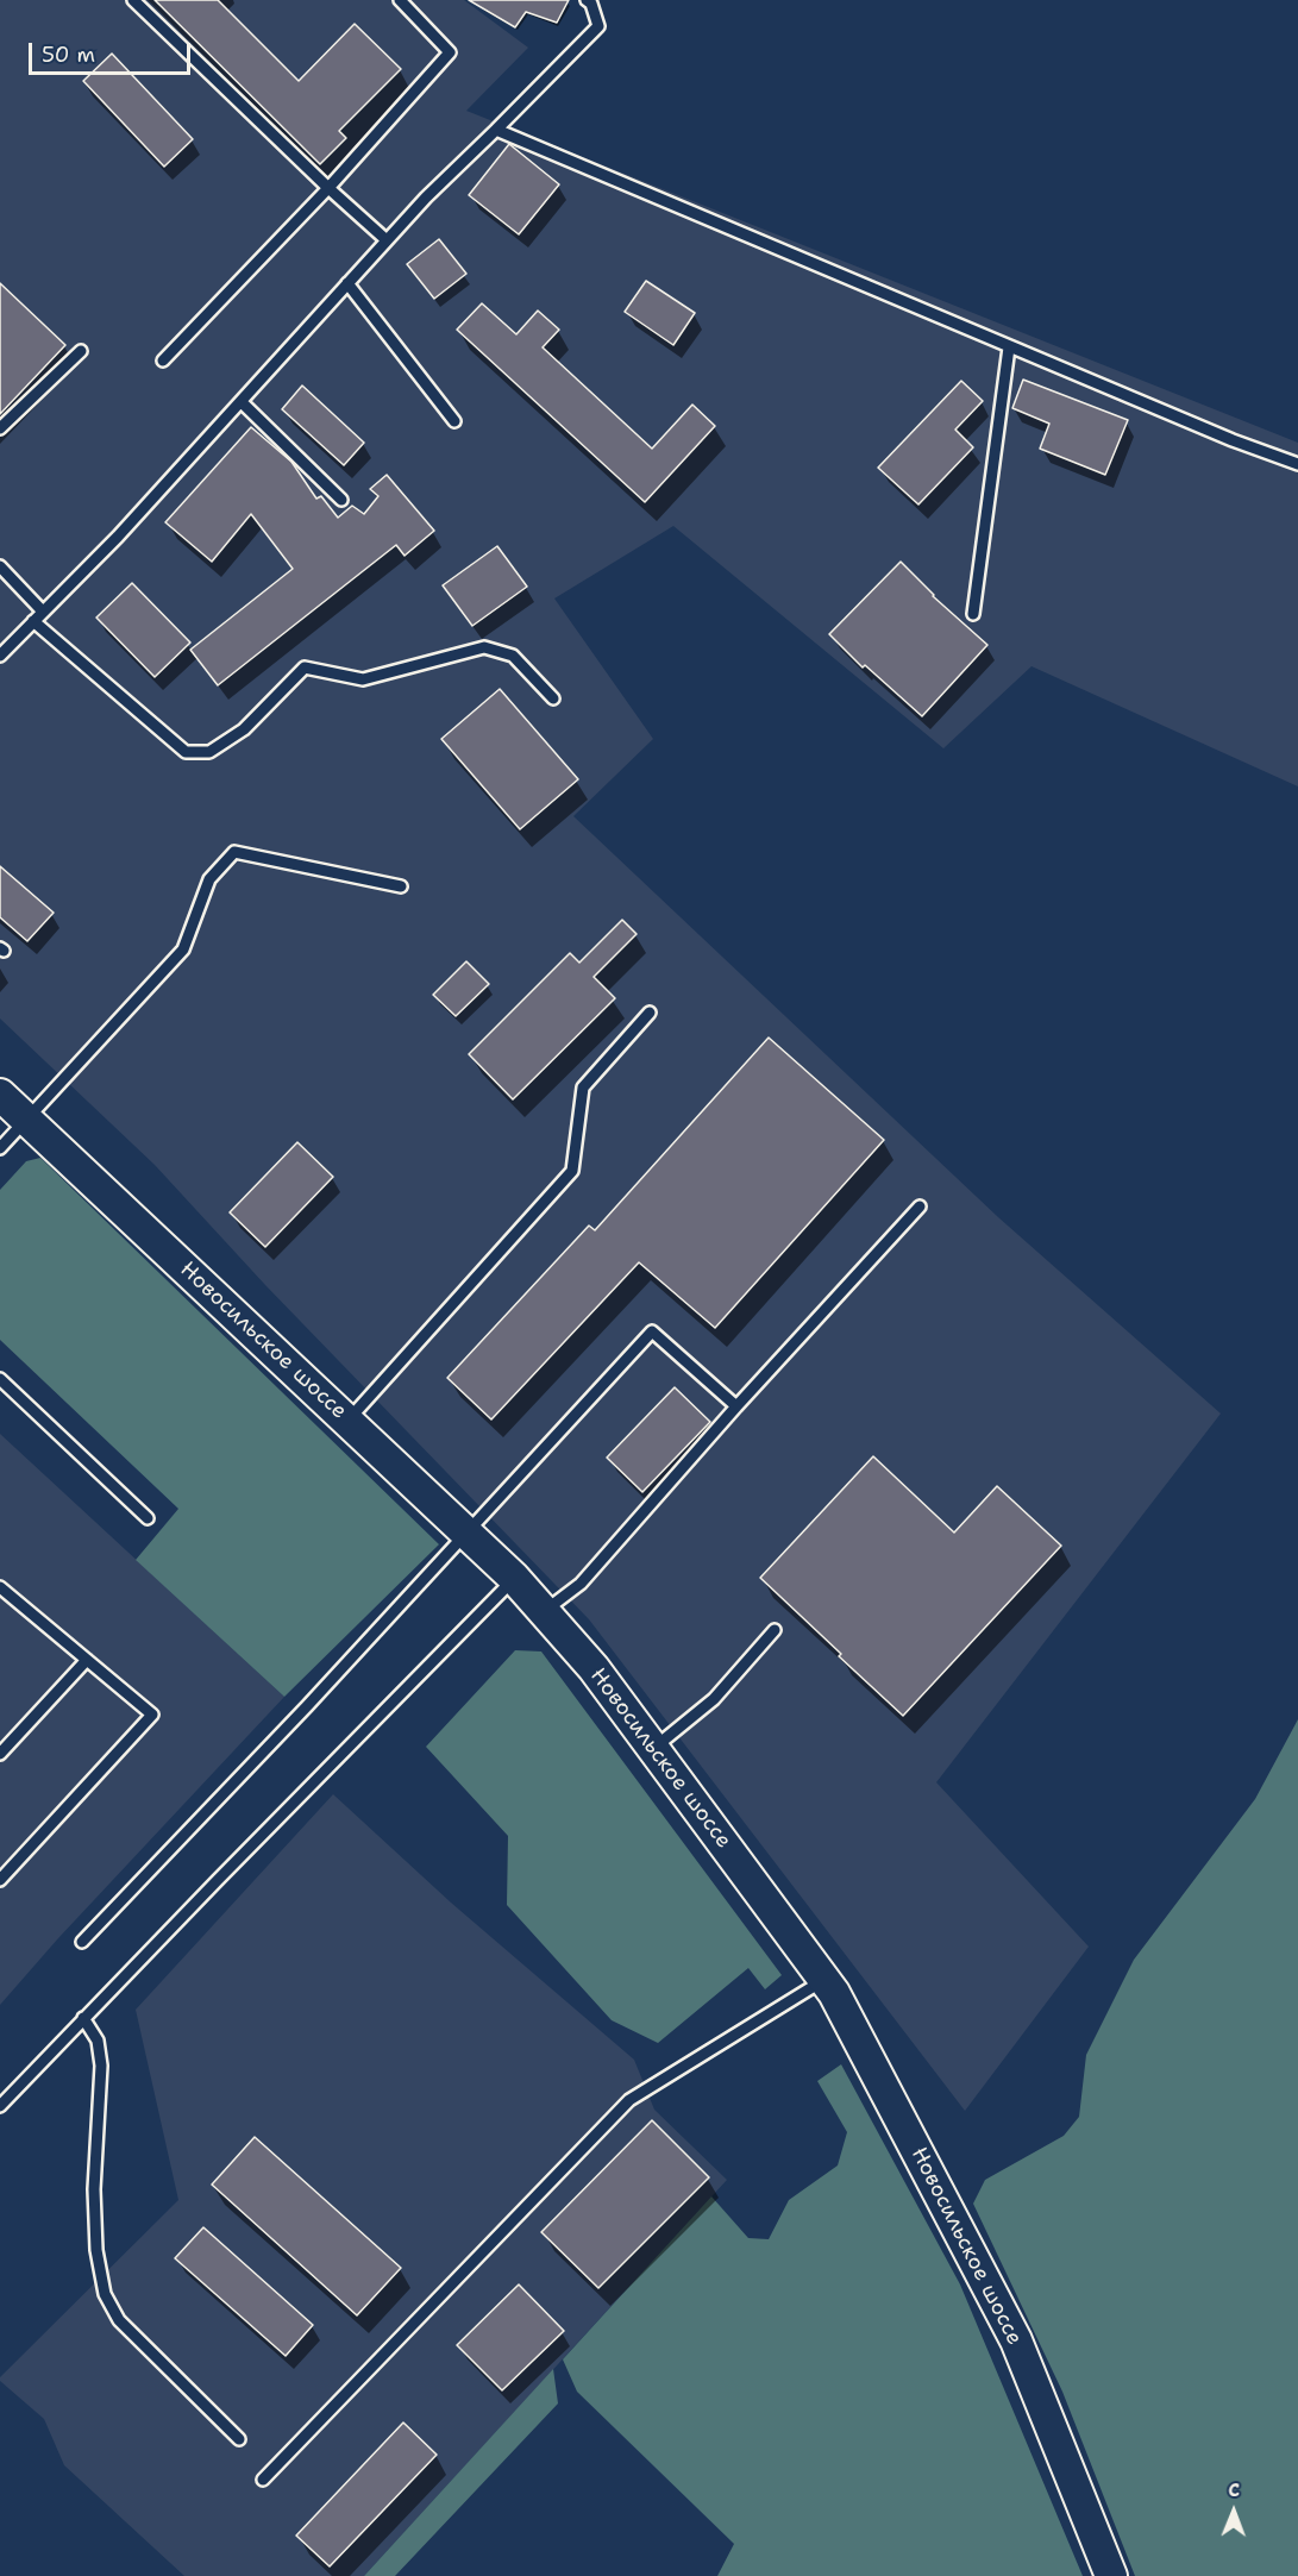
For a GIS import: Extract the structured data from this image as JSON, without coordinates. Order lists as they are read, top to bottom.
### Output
{
  "streets": {
    "street": ["Новосильское шоссе"]
  },
  "scale_bar": "50 m",
  "north": "top"
}
